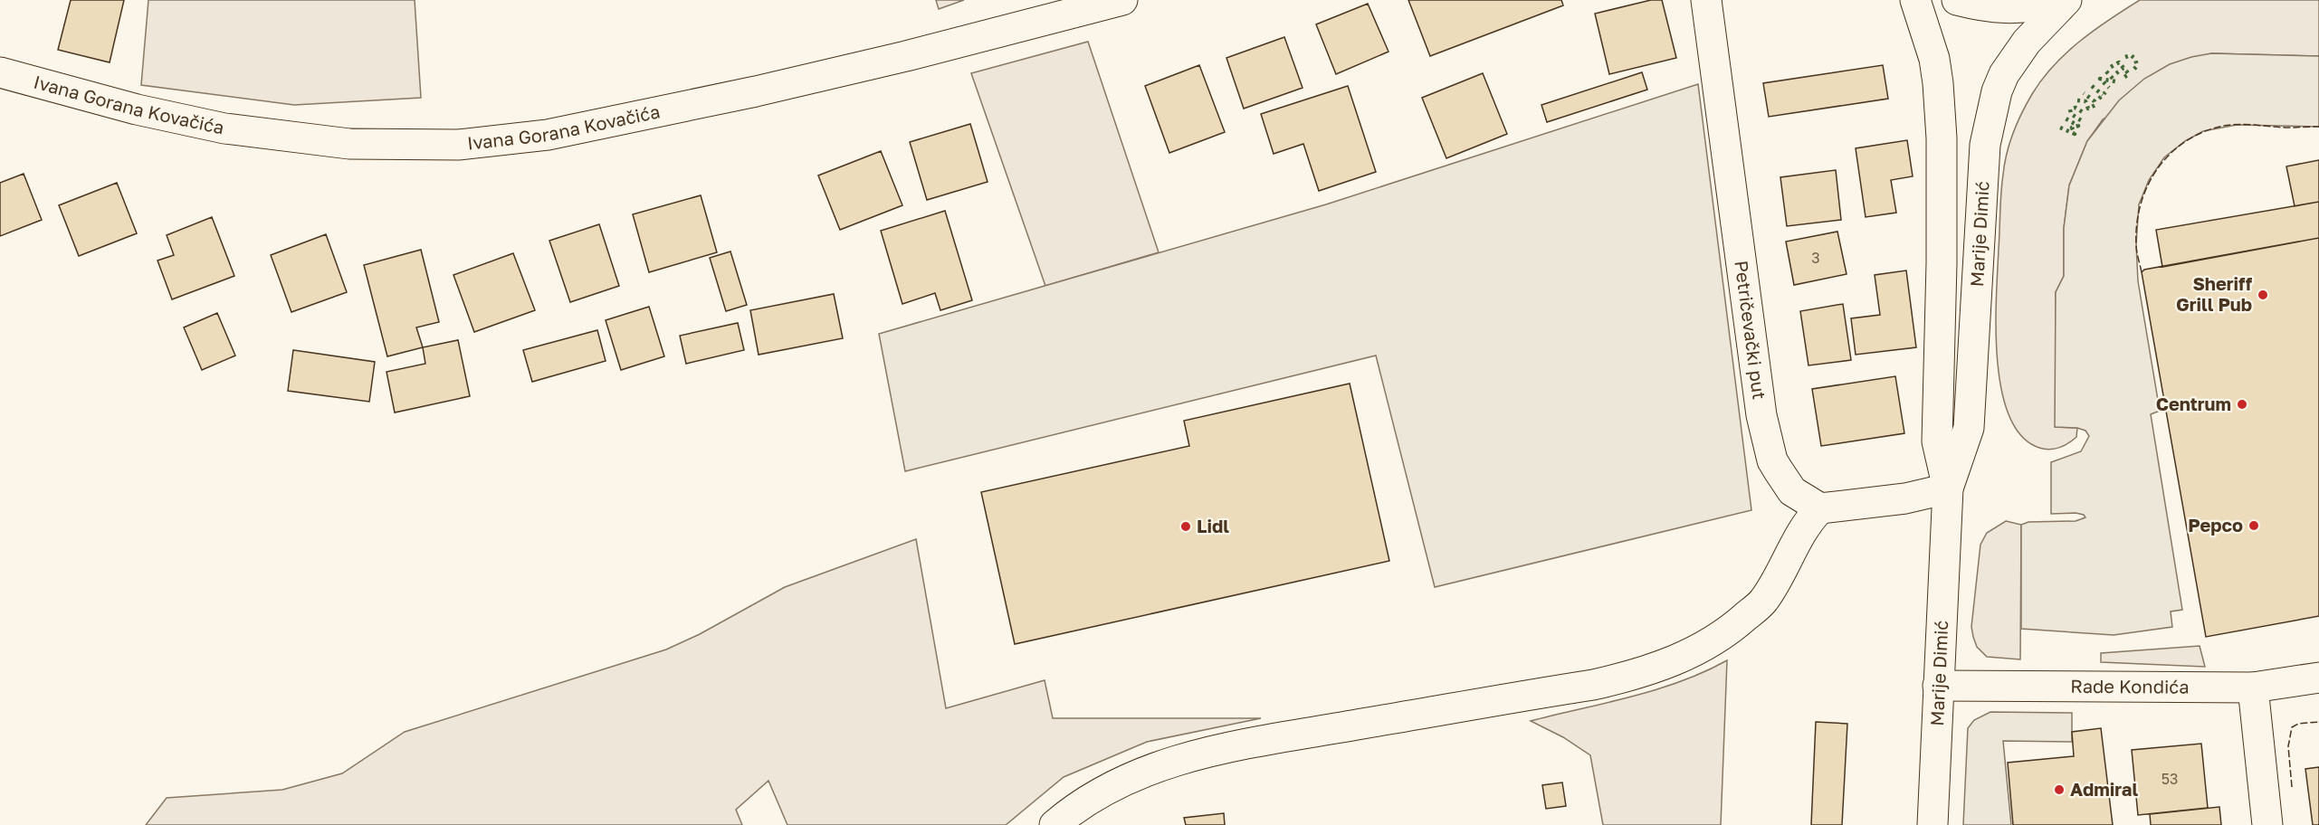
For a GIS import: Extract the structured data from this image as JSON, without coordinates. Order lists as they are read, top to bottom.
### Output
{
  "streets": {
    "street": [
      "Ivana Gorana Kovačića",
      "Marije Dimić",
      "Petričevački put",
      "Rade Kondića"
    ]
  },
  "crossings": [
    ["Marije Dimić", "Rade Kondića"]
  ],
  "places": [
    "Sheriff Grill Pub",
    "Centrum",
    "Pepco",
    "Lidl",
    "Admiral"
  ],
  "house_numbers": ["3", "53"]
}
